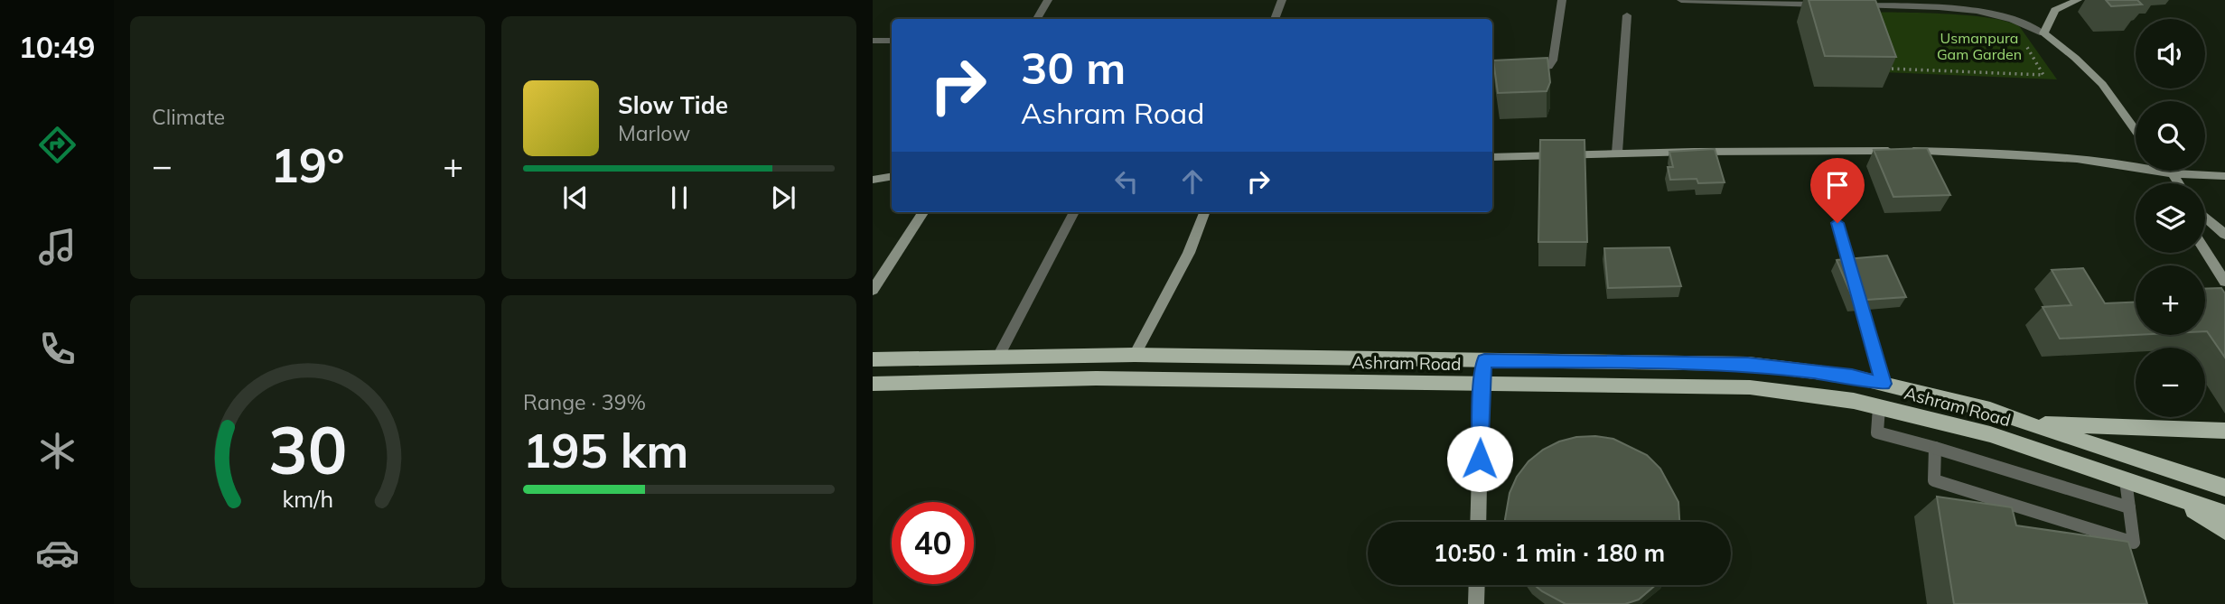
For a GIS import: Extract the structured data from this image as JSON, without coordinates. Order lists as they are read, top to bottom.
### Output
{
  "streets": {
    "main road": ["Ashram Road"]
  },
  "parks": ["Usmanpura Gam Garden"],
  "page": {
    "tabs": "10:49",
    "tile": [
      "Climate",
      ["Range · 39%", "195 km"]
    ],
    "map_buttons": ["+", "−"],
    "turn": ["30 m", "Ashram Road"],
    "song": ["Slow Tide", "Marlow"],
    "heat": ["−", "19°", "+"],
    "limit": "40",
    "trip": "10:50 · 1 min · 180 m",
    "gauge": ["30", "km/h"]
  }
}
